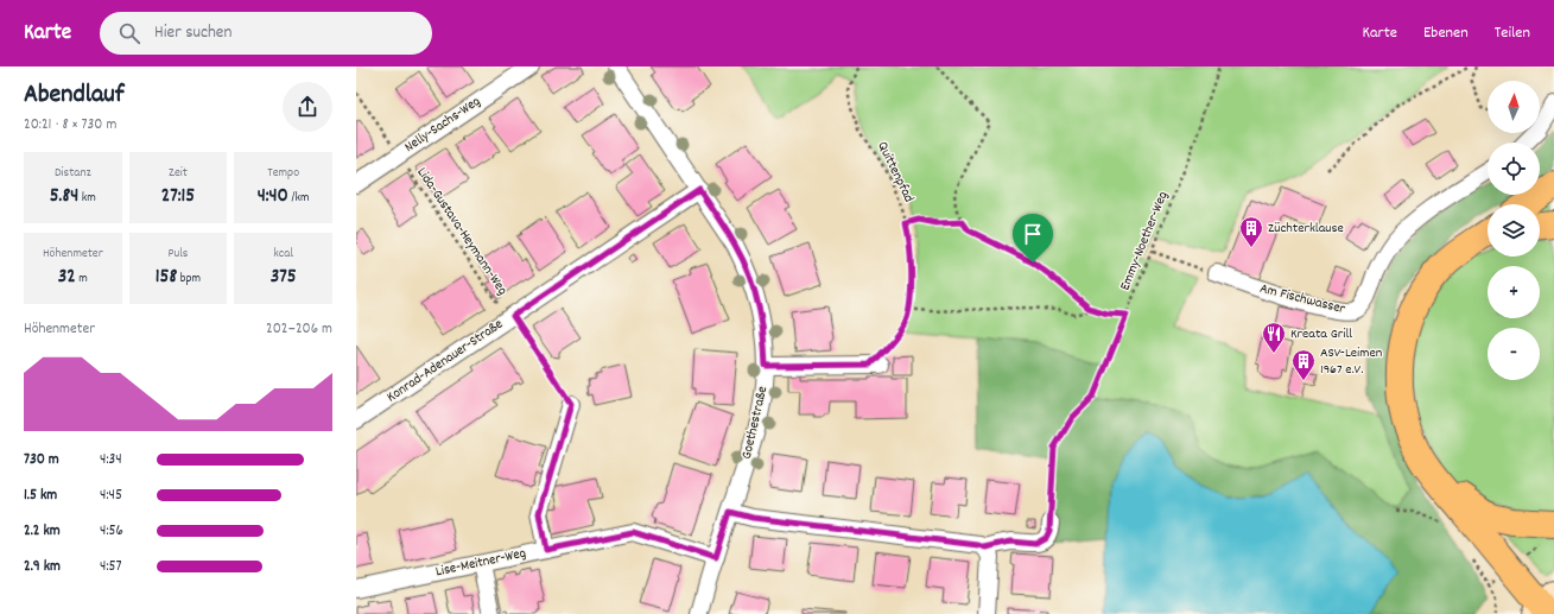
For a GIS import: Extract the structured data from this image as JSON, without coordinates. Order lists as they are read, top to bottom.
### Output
{
  "streets": {
    "street": [
      "Nelly-Sachs-Weg",
      "Am Fischwasser",
      "Konrad-Adenauer-Straße",
      "Goethestraße",
      "Lise-Meitner-Weg"
    ],
    "path": ["Quittenpfad", "Lida-Gustava-Heymann-Weg", "Emmy-Noether-Weg"]
  },
  "crossings": [
    ["Nelly-Sachs-Weg", "Lida-Gustava-Heymann-Weg"],
    ["Lida-Gustava-Heymann-Weg", "Konrad-Adenauer-Straße"],
    ["Konrad-Adenauer-Straße", "Goethestraße"],
    ["Goethestraße", "Lise-Meitner-Weg"]
  ],
  "places": {
    "building": ["Züchterklause", "ASV-Leimen 1967 e.V."],
    "restaurant": ["Kreata Grill"]
  },
  "north": "top",
  "page": {
    "header": "Karte",
    "search": "Hier suchen",
    "nav": ["Karte", "Ebenen", "Teilen"],
    "heading": ["Abendlauf", "20:21 · 8 × 730 m"],
    "map_buttons": ["+", "−"],
    "stats": [
      ["Distanz", "5.84 km"],
      ["Zeit", "27:15"],
      ["Tempo", "4:40 /km"],
      ["Höhenmeter", "32 m"],
      ["Puls", "158 bpm"],
      ["kcal", "375"]
    ],
    "chart": ["Höhenmeter", "202–206 m"],
    "list": [
      {
        "name": "730 m",
        "note": "4:34"
      },
      {
        "name": "1.5 km",
        "note": "4:45"
      },
      {
        "name": "2.2 km",
        "note": "4:56"
      },
      {
        "name": "2.9 km",
        "note": "4:57"
      }
    ]
  }
}
